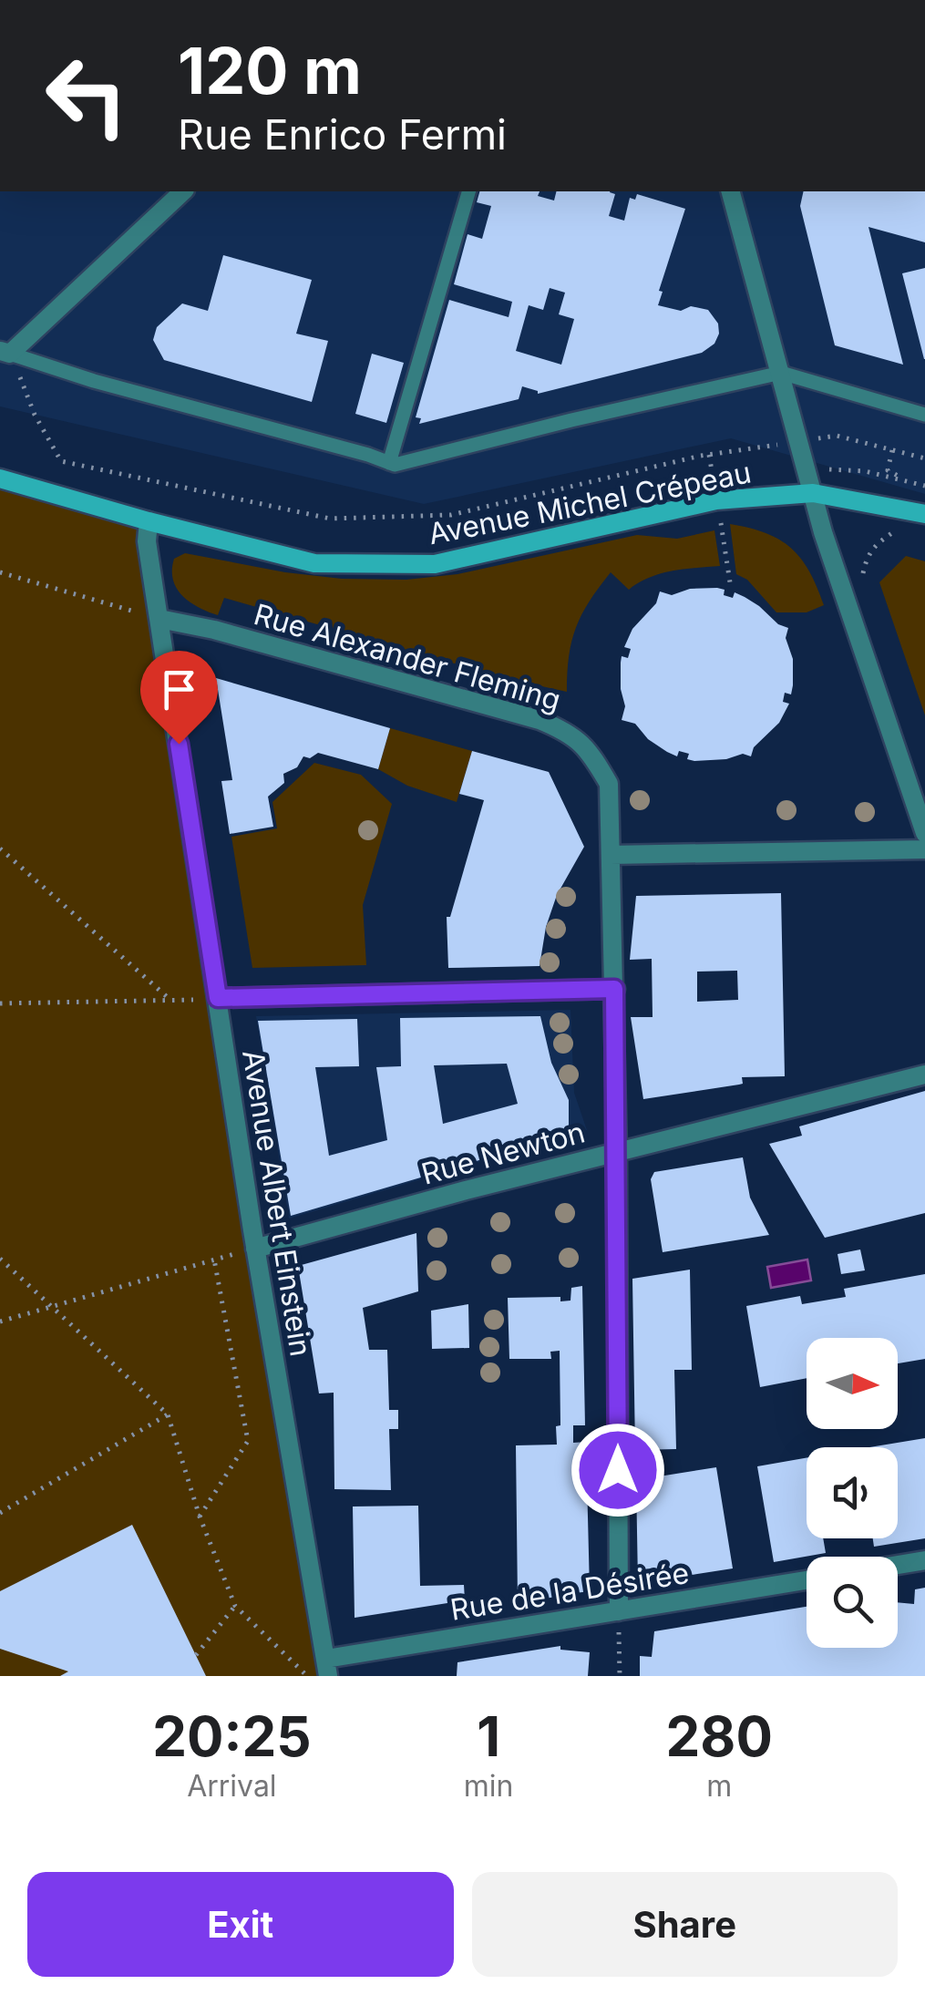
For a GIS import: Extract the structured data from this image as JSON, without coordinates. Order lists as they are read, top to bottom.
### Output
{
  "streets": {
    "street": [
      "Avenue Michel Crépeau",
      "Rue Alexander Fleming",
      "Rue Newton",
      "Avenue Albert Einstein",
      "Rue de la Désirée"
    ]
  },
  "crossings": [
    ["Avenue Michel Crépeau", "Avenue Albert Einstein"],
    ["Rue Alexander Fleming", "Rue Newton"],
    ["Rue Alexander Fleming", "Avenue Albert Einstein"],
    ["Rue Alexander Fleming", "Rue de la Désirée"],
    ["Rue Newton", "Avenue Albert Einstein"],
    ["Avenue Albert Einstein", "Rue de la Désirée"]
  ],
  "north": "right",
  "page": {
    "turn": ["120 m", "Rue Enrico Fermi"],
    "eta": [
      "20:25",
      "Arrival",
      "1",
      "min",
      "280",
      "m"
    ],
    "buttons": ["Exit", "Share"]
  }
}
